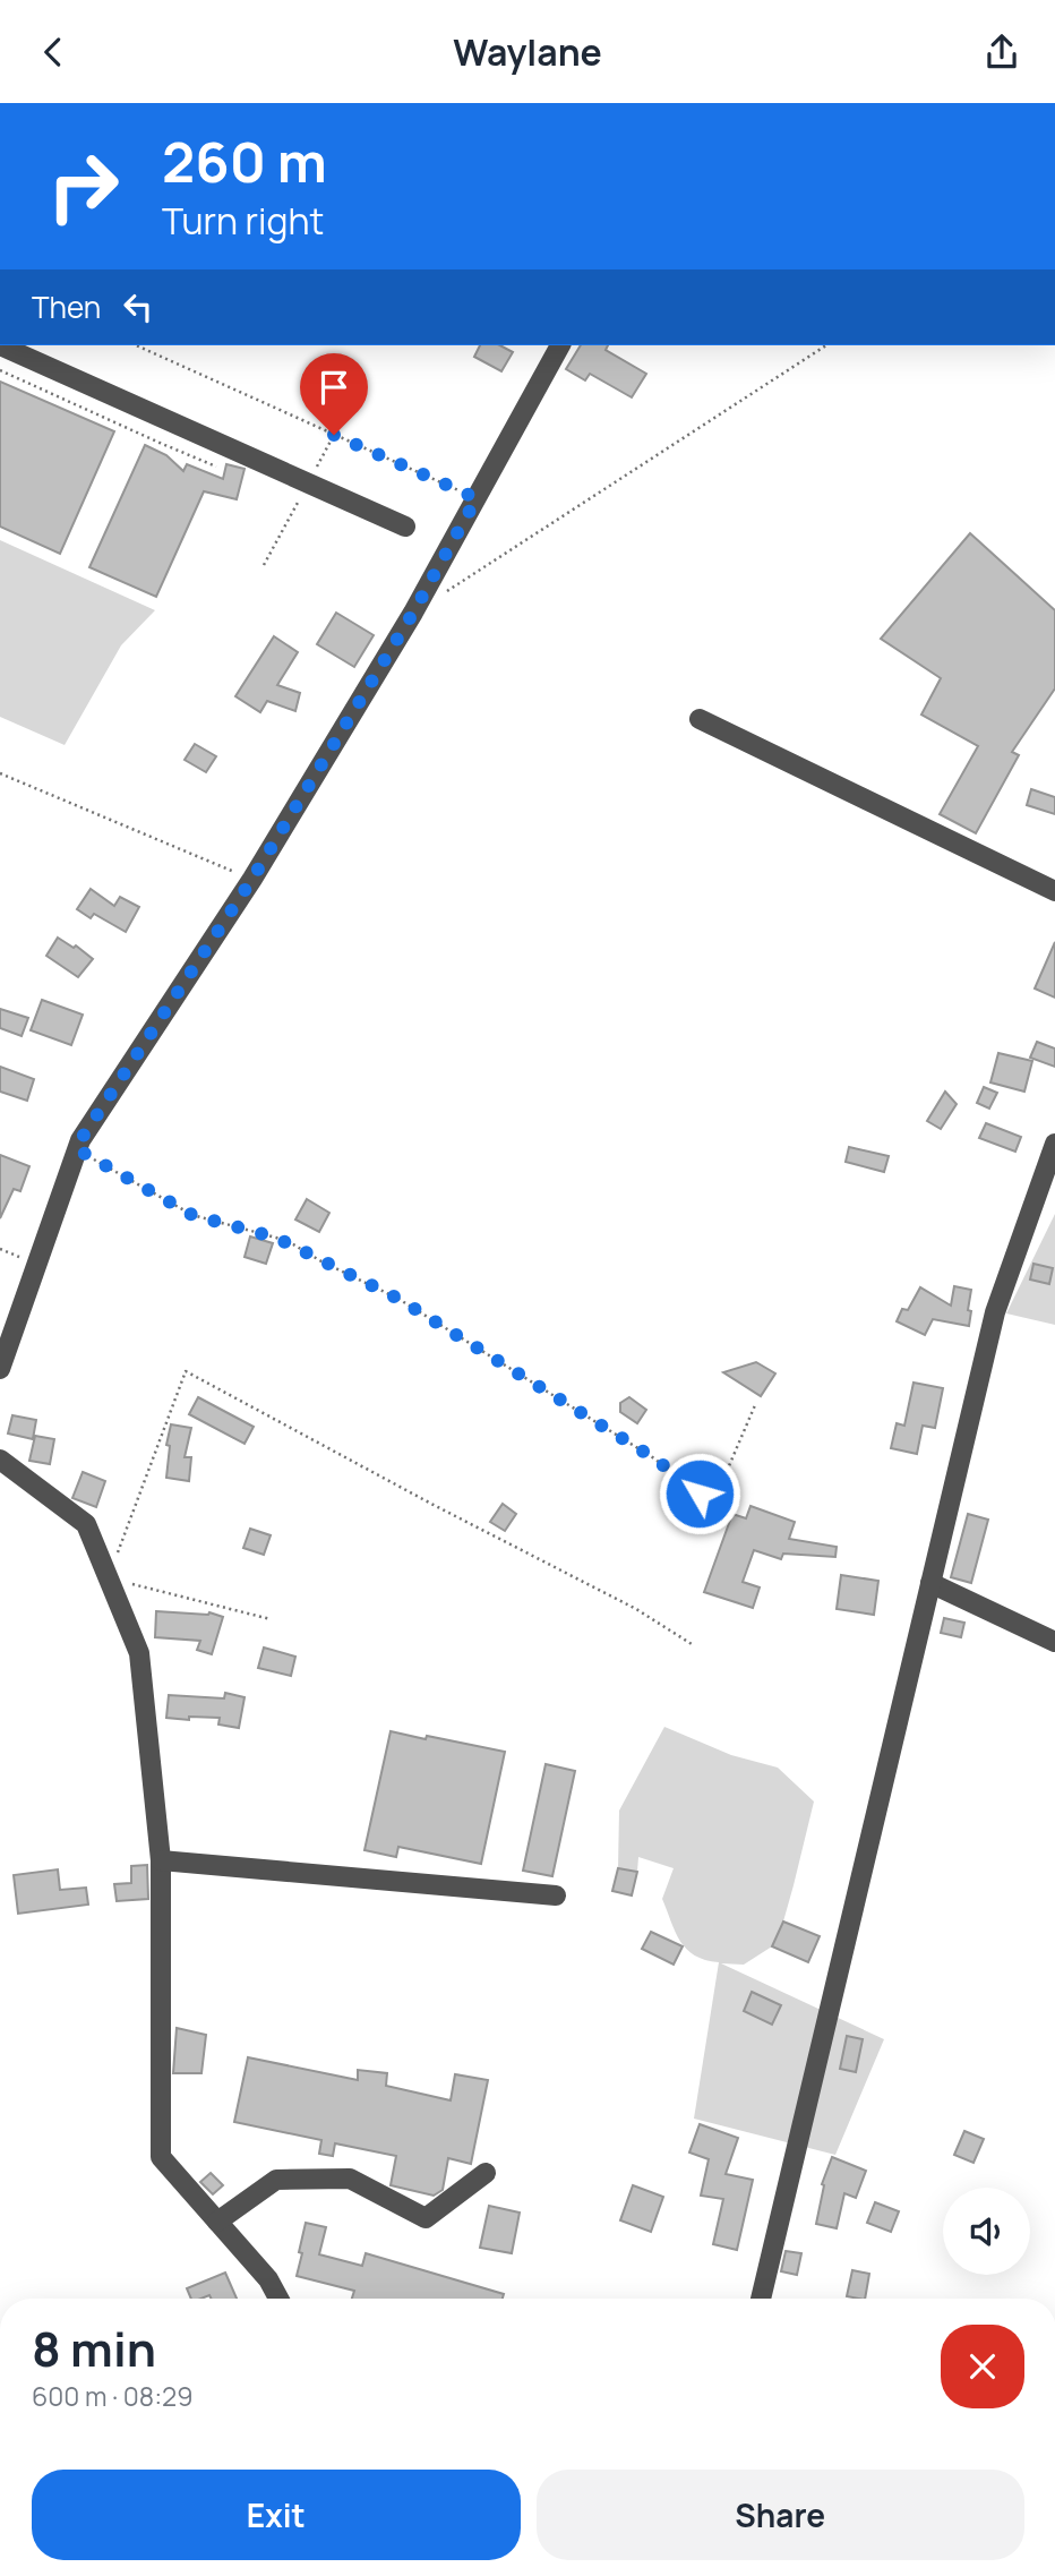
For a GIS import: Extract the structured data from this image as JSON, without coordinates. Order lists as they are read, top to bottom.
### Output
{
  "page": {
    "header": "Waylane",
    "turn": ["260 m", "Turn right"],
    "then": "Then",
    "heading": ["8 min", "600 m · 08:29"],
    "buttons": ["Exit", "Share"]
  }
}
